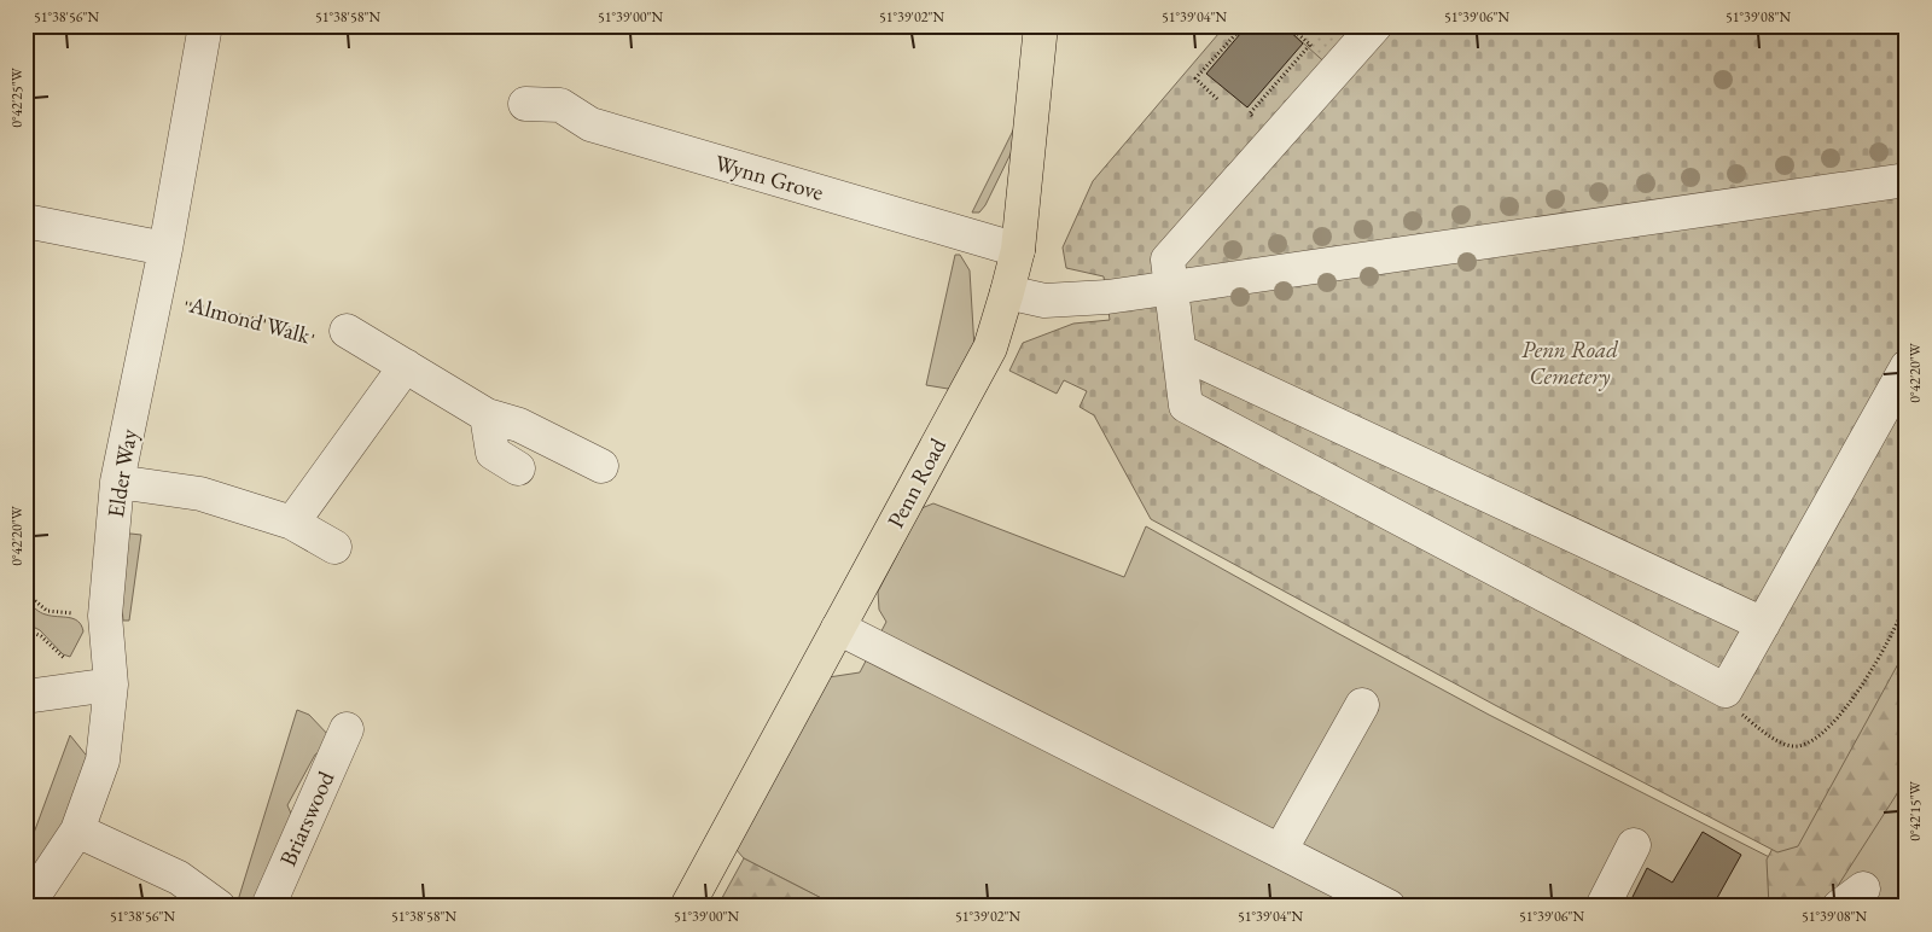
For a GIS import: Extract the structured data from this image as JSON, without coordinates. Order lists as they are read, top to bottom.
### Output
{
  "streets": {
    "main road": ["Penn Road"],
    "street": ["Wynn Grove", "Elder Way", "Briarswood"],
    "path": ["Almond Walk"]
  },
  "crossings": [
    ["Wynn Grove", "Penn Road"],
    ["Almond Walk", "Elder Way"]
  ],
  "parks": ["Penn Road Cemetery"],
  "coordinates": [
    "51°38'56\"N",
    "51°38'58\"N",
    "51°39'00\"N",
    "51°39'02\"N",
    "51°39'04\"N",
    "51°39'06\"N",
    "51°39'08\"N",
    "0°42'25\"W",
    "0°42'20\"W",
    "0°42'15\"W"
  ]
}
